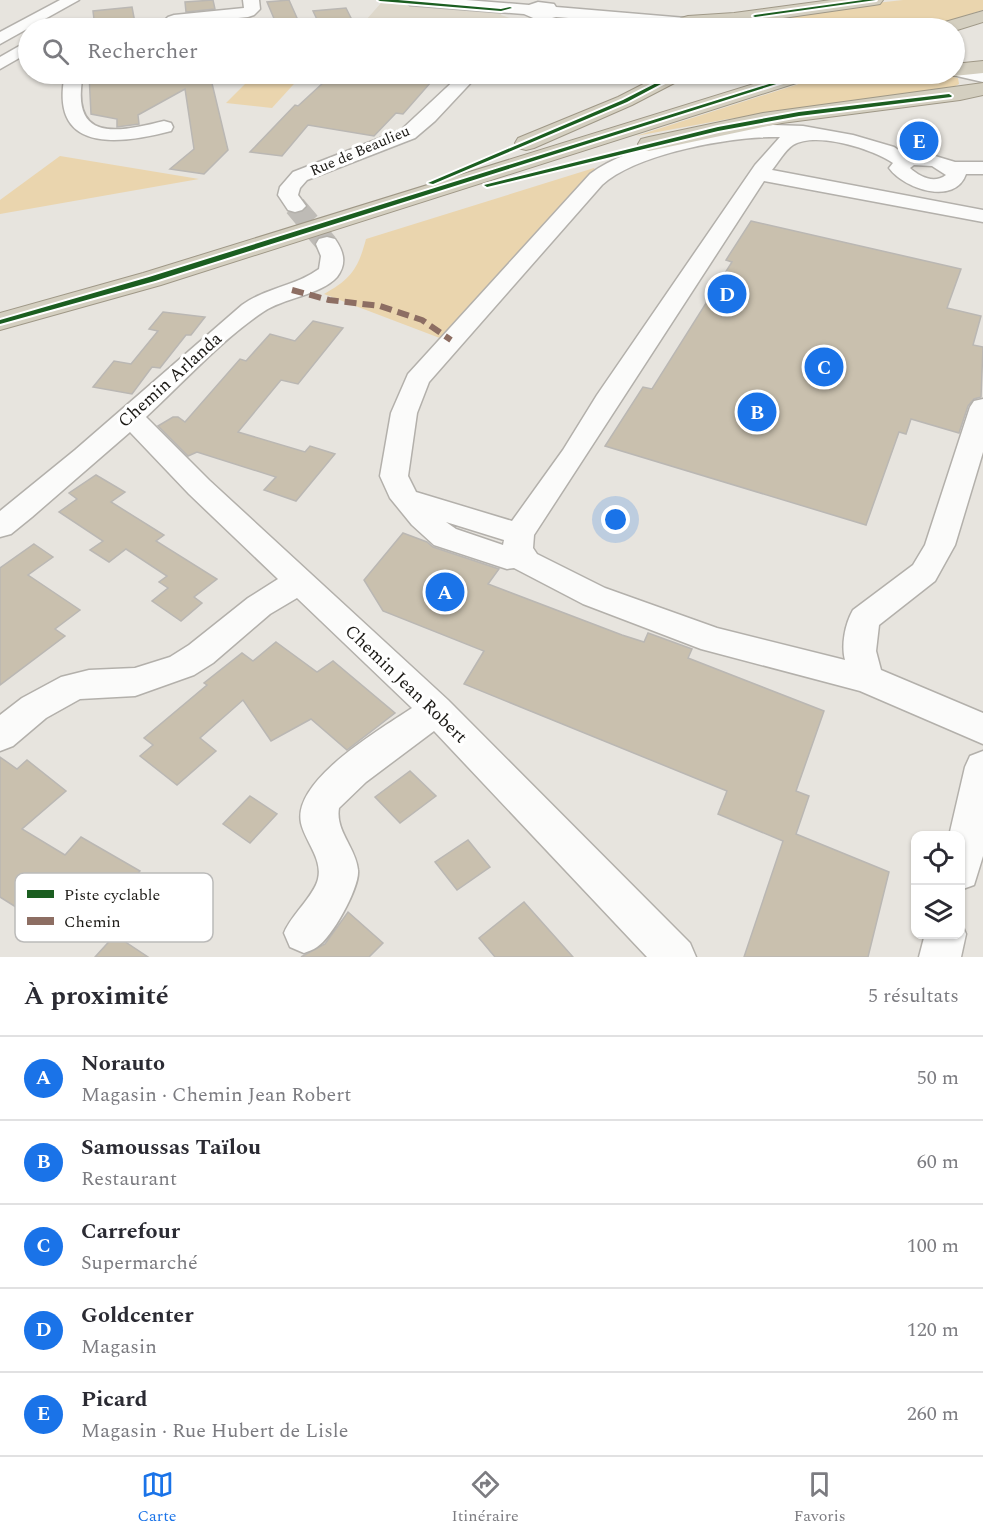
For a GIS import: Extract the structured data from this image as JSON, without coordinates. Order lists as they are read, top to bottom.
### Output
{
  "streets": {
    "street": ["Rue de Beaulieu", "Chemin Arlanda", "Chemin Jean Robert"]
  },
  "crossings": [
    ["Chemin Arlanda", "Chemin Jean Robert"]
  ],
  "legend": ["Piste cyclable", "Chemin"],
  "page": {
    "search": "Rechercher",
    "pins": [
      "E",
      "D",
      "C",
      "B",
      "A"
    ],
    "heading": ["À proximité", "5 résultats"],
    "list": [
      {
        "mark": "A",
        "name": "Norauto",
        "note": "Magasin · Chemin Jean Robert",
        "value": "50 m"
      },
      {
        "mark": "B",
        "name": "Samoussas Taïlou",
        "note": "Restaurant",
        "value": "60 m"
      },
      {
        "mark": "C",
        "name": "Carrefour",
        "note": "Supermarché",
        "value": "100 m"
      },
      {
        "mark": "D",
        "name": "Goldcenter",
        "note": "Magasin",
        "value": "120 m"
      },
      {
        "mark": "E",
        "name": "Picard",
        "note": "Magasin · Rue Hubert de Lisle",
        "value": "260 m"
      }
    ],
    "nav": ["Carte", "Itinéraire", "Favoris"]
  }
}
